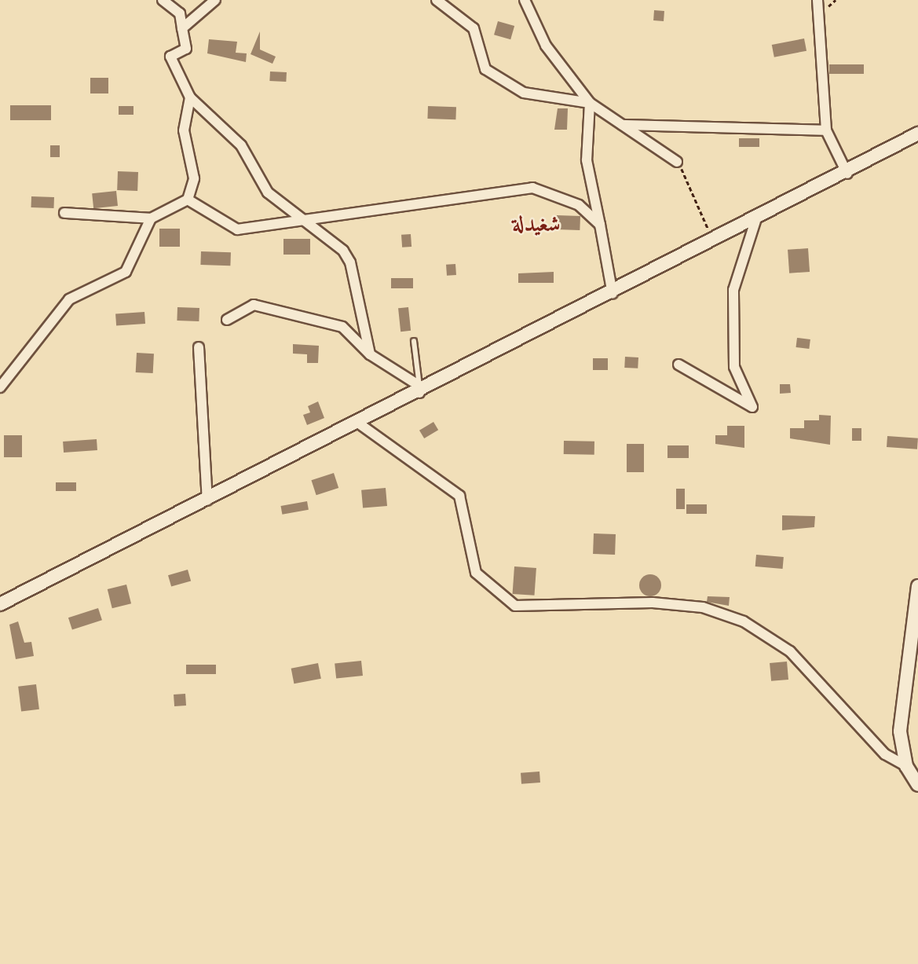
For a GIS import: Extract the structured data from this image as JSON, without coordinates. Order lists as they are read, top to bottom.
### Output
{
  "districts": ["شغيدلة"]
}
